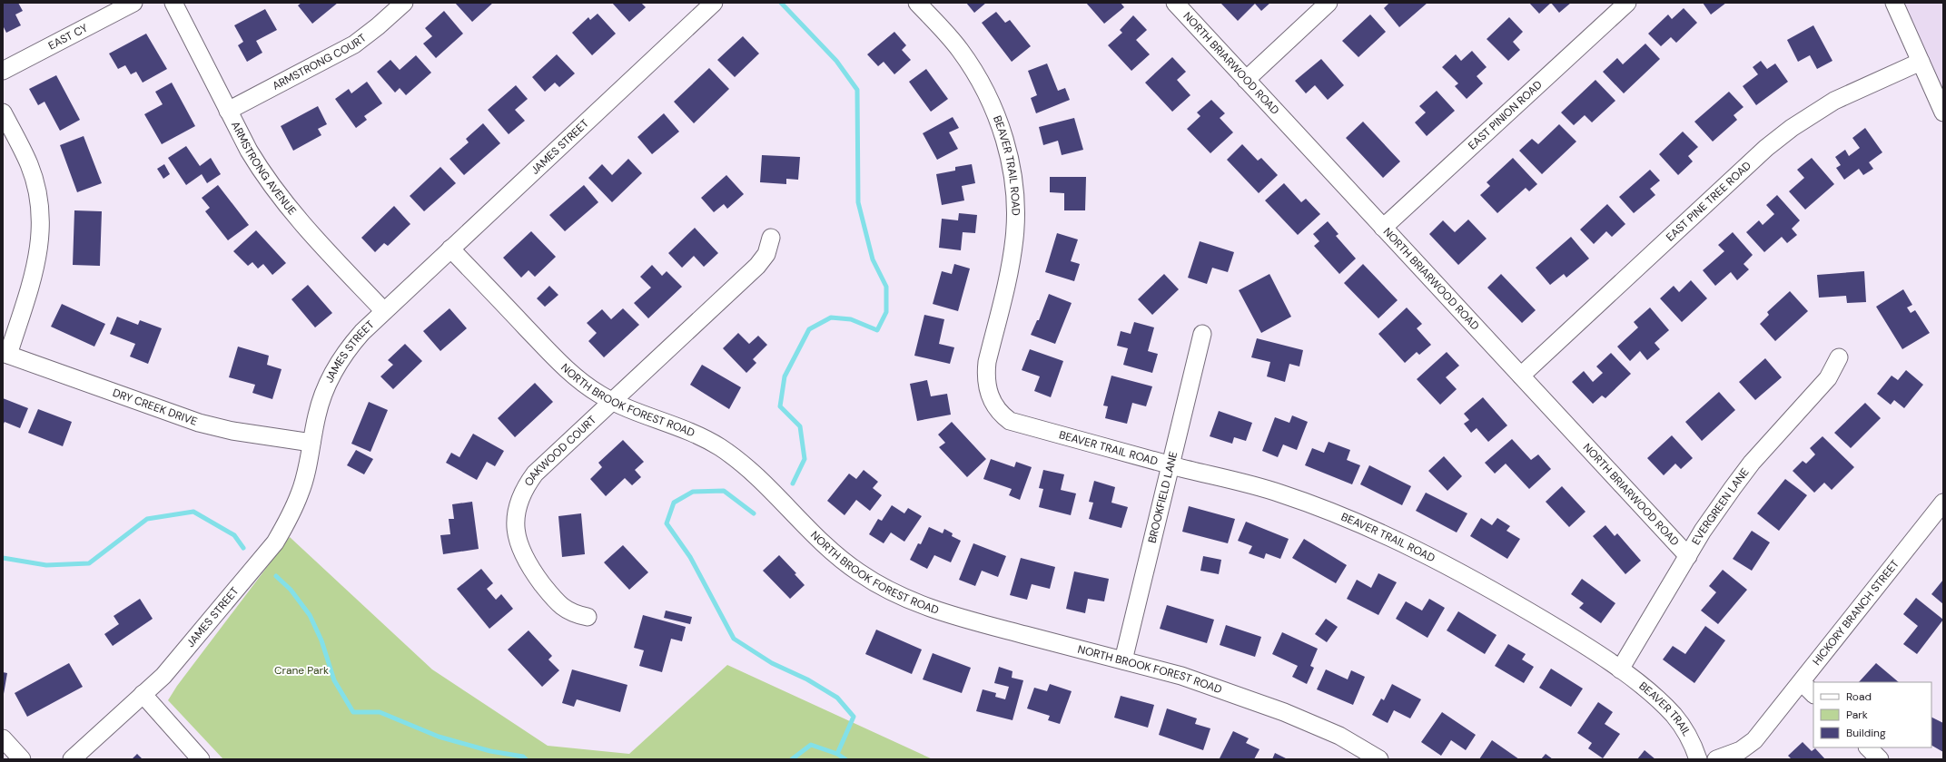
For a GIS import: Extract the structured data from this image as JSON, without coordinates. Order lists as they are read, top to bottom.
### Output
{
  "streets": {
    "street": [
      "EAST CY",
      "ARMSTRONG COURT",
      "NORTH BRIARWOOD ROAD",
      "EAST PINION ROAD",
      "JAMES STREET",
      "BEAVER TRAIL ROAD",
      "ARMSTRONG AVENUE",
      "EAST PINE TREE ROAD",
      "NORTH BROOK FOREST ROAD",
      "DRY CREEK DRIVE",
      "OAKWOOD COURT",
      "BROOKFIELD LANE",
      "EVERGREEN LANE",
      "HICKORY BRANCH STREET",
      "BEAVER TRAIL"
    ]
  },
  "crossings": [
    ["ARMSTRONG COURT", "ARMSTRONG AVENUE"],
    ["NORTH BRIARWOOD ROAD", "EAST PINION ROAD"],
    ["NORTH BRIARWOOD ROAD", "EAST PINE TREE ROAD"],
    ["NORTH BRIARWOOD ROAD", "EVERGREEN LANE"],
    ["JAMES STREET", "ARMSTRONG AVENUE"],
    ["JAMES STREET", "NORTH BROOK FOREST ROAD"],
    ["JAMES STREET", "DRY CREEK DRIVE"],
    ["BEAVER TRAIL ROAD", "BROOKFIELD LANE"],
    ["BEAVER TRAIL ROAD", "EVERGREEN LANE"],
    ["BEAVER TRAIL ROAD", "BEAVER TRAIL"],
    ["NORTH BROOK FOREST ROAD", "OAKWOOD COURT"],
    ["NORTH BROOK FOREST ROAD", "BROOKFIELD LANE"],
    ["EVERGREEN LANE", "BEAVER TRAIL"]
  ],
  "parks": ["Crane Park"],
  "legend": ["Road", "Park", "Building"]
}
